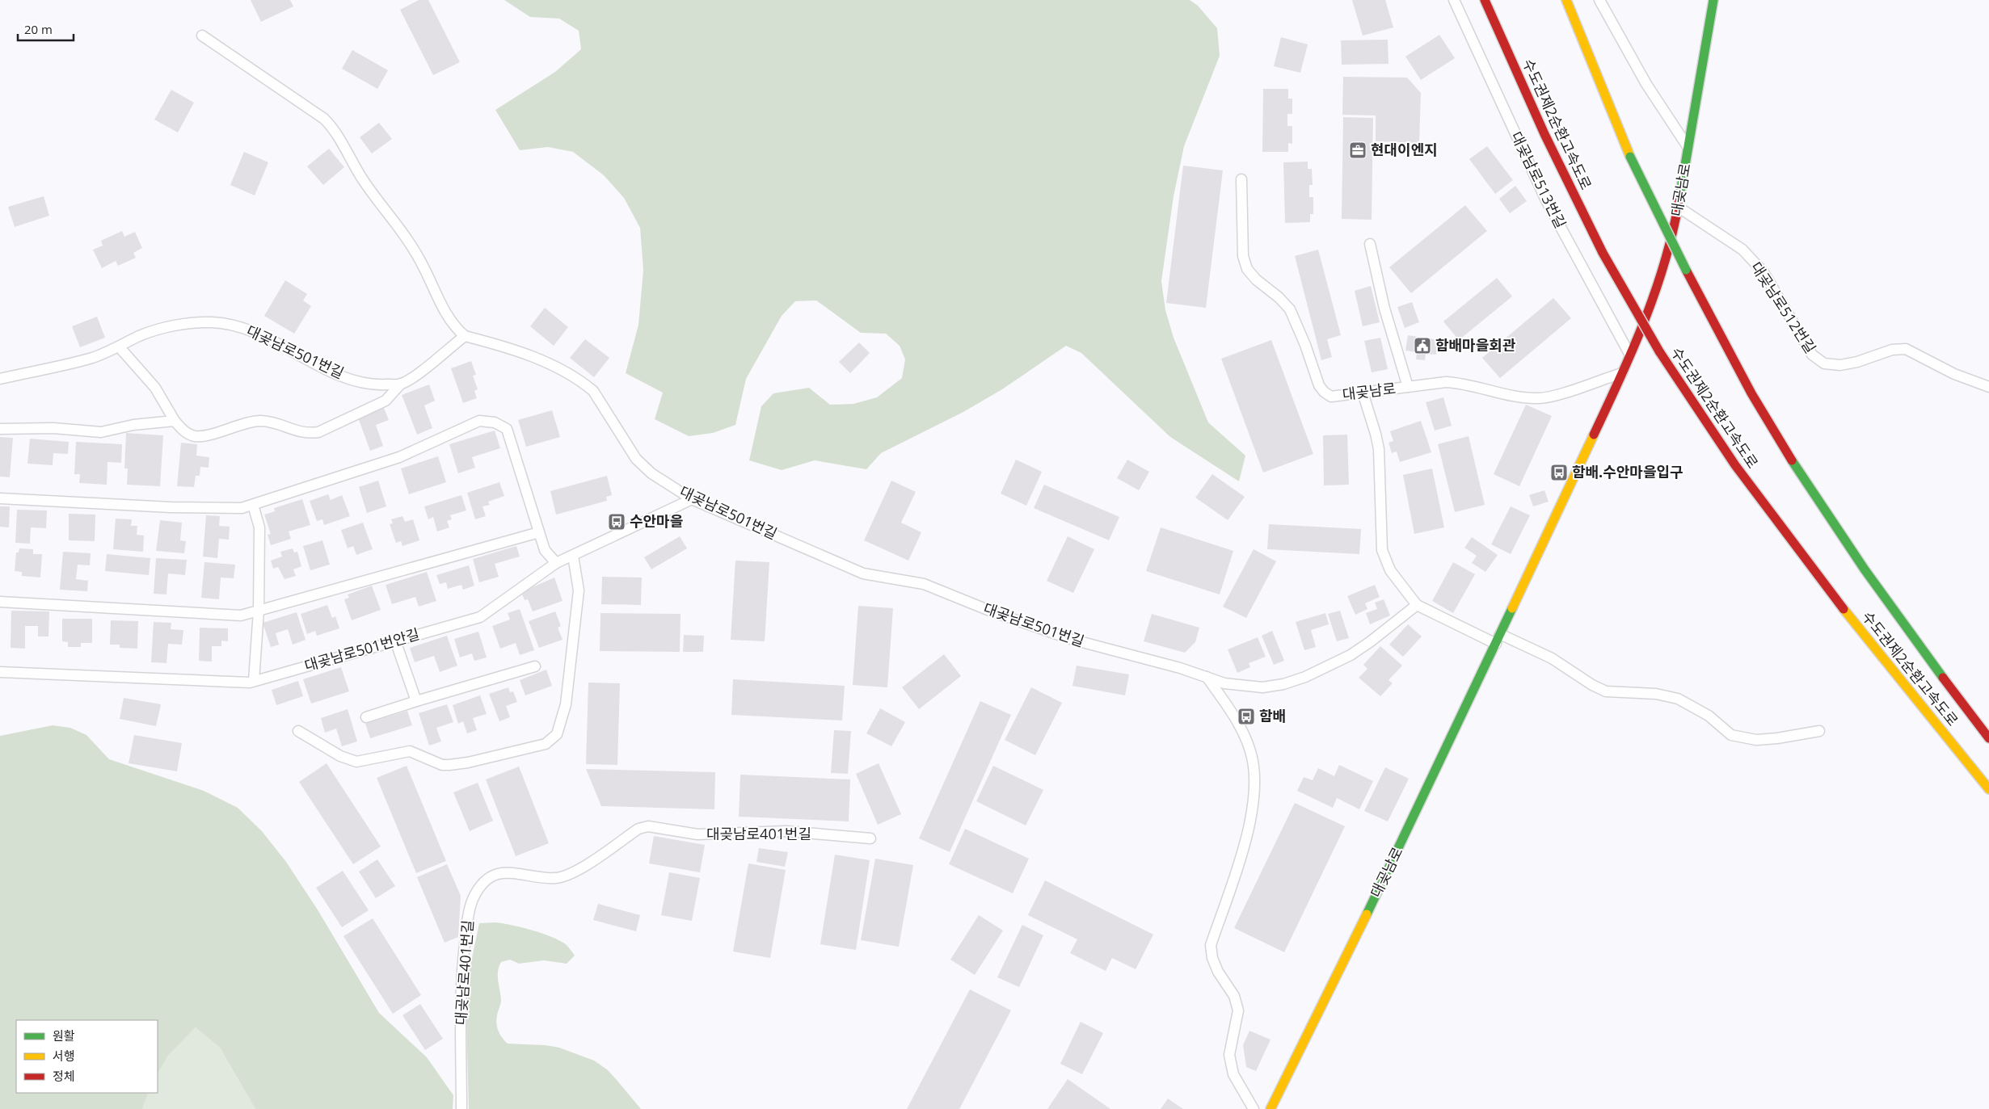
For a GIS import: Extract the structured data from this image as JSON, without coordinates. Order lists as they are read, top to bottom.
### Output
{
  "streets": {
    "main road": ["수도권제2순환고속도로", "대곶남로"],
    "lane": [
      "대곶남로513번길",
      "대곶남로512번길",
      "대곶남로501번길",
      "대곶남로501번안길",
      "대곶남로401번길"
    ]
  },
  "crossings": [
    ["대곶남로513번길", "대곶남로"],
    ["대곶남로", "대곶남로512번길"],
    ["대곶남로501번길", "대곶남로501번안길"]
  ],
  "places": {
    "office": ["현대이엔지"],
    "public building": ["함배마을회관"],
    "bus stop": ["함배.수안마을입구", "수안마을", "함배"]
  },
  "legend": ["원활", "서행", "정체"],
  "scale_bar": "20 m"
}
